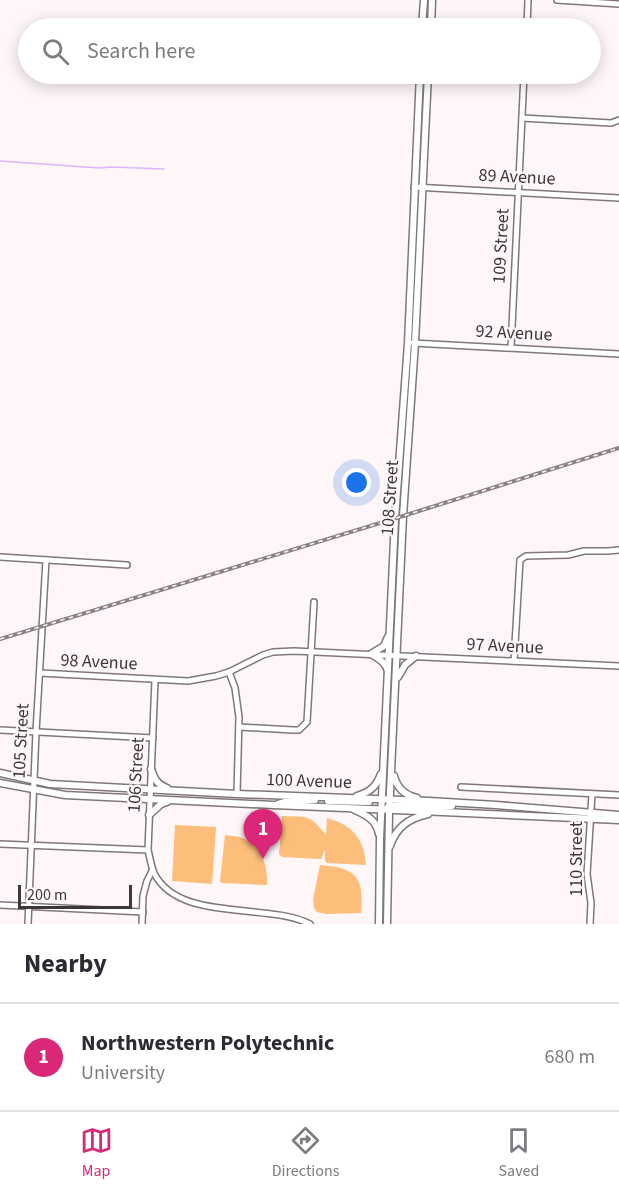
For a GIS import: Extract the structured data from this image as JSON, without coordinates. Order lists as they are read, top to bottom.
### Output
{
  "streets": {
    "main road": ["108 Street", "100 Avenue"],
    "street": [
      "89 Avenue",
      "109 Street",
      "92 Avenue",
      "97 Avenue",
      "98 Avenue",
      "105 Street",
      "106 Street",
      "110 Street"
    ]
  },
  "crossings": [
    ["89 Avenue", "109 Street"],
    ["89 Avenue", "108 Street"],
    ["109 Street", "92 Avenue"],
    ["92 Avenue", "108 Street"],
    ["108 Street", "97 Avenue"],
    ["108 Street", "100 Avenue"],
    ["97 Avenue", "98 Avenue"],
    ["98 Avenue", "105 Street"],
    ["98 Avenue", "106 Street"],
    ["105 Street", "100 Avenue"],
    ["106 Street", "100 Avenue"],
    ["100 Avenue", "110 Street"]
  ],
  "scale_bar": "200 m",
  "page": {
    "search": "Search here",
    "pins": "1",
    "scale": "200 m",
    "heading": "Nearby",
    "list": [
      {
        "mark": "1",
        "name": "Northwestern Polytechnic",
        "note": "University",
        "value": "680 m"
      }
    ],
    "nav": ["Map", "Directions", "Saved"]
  }
}
